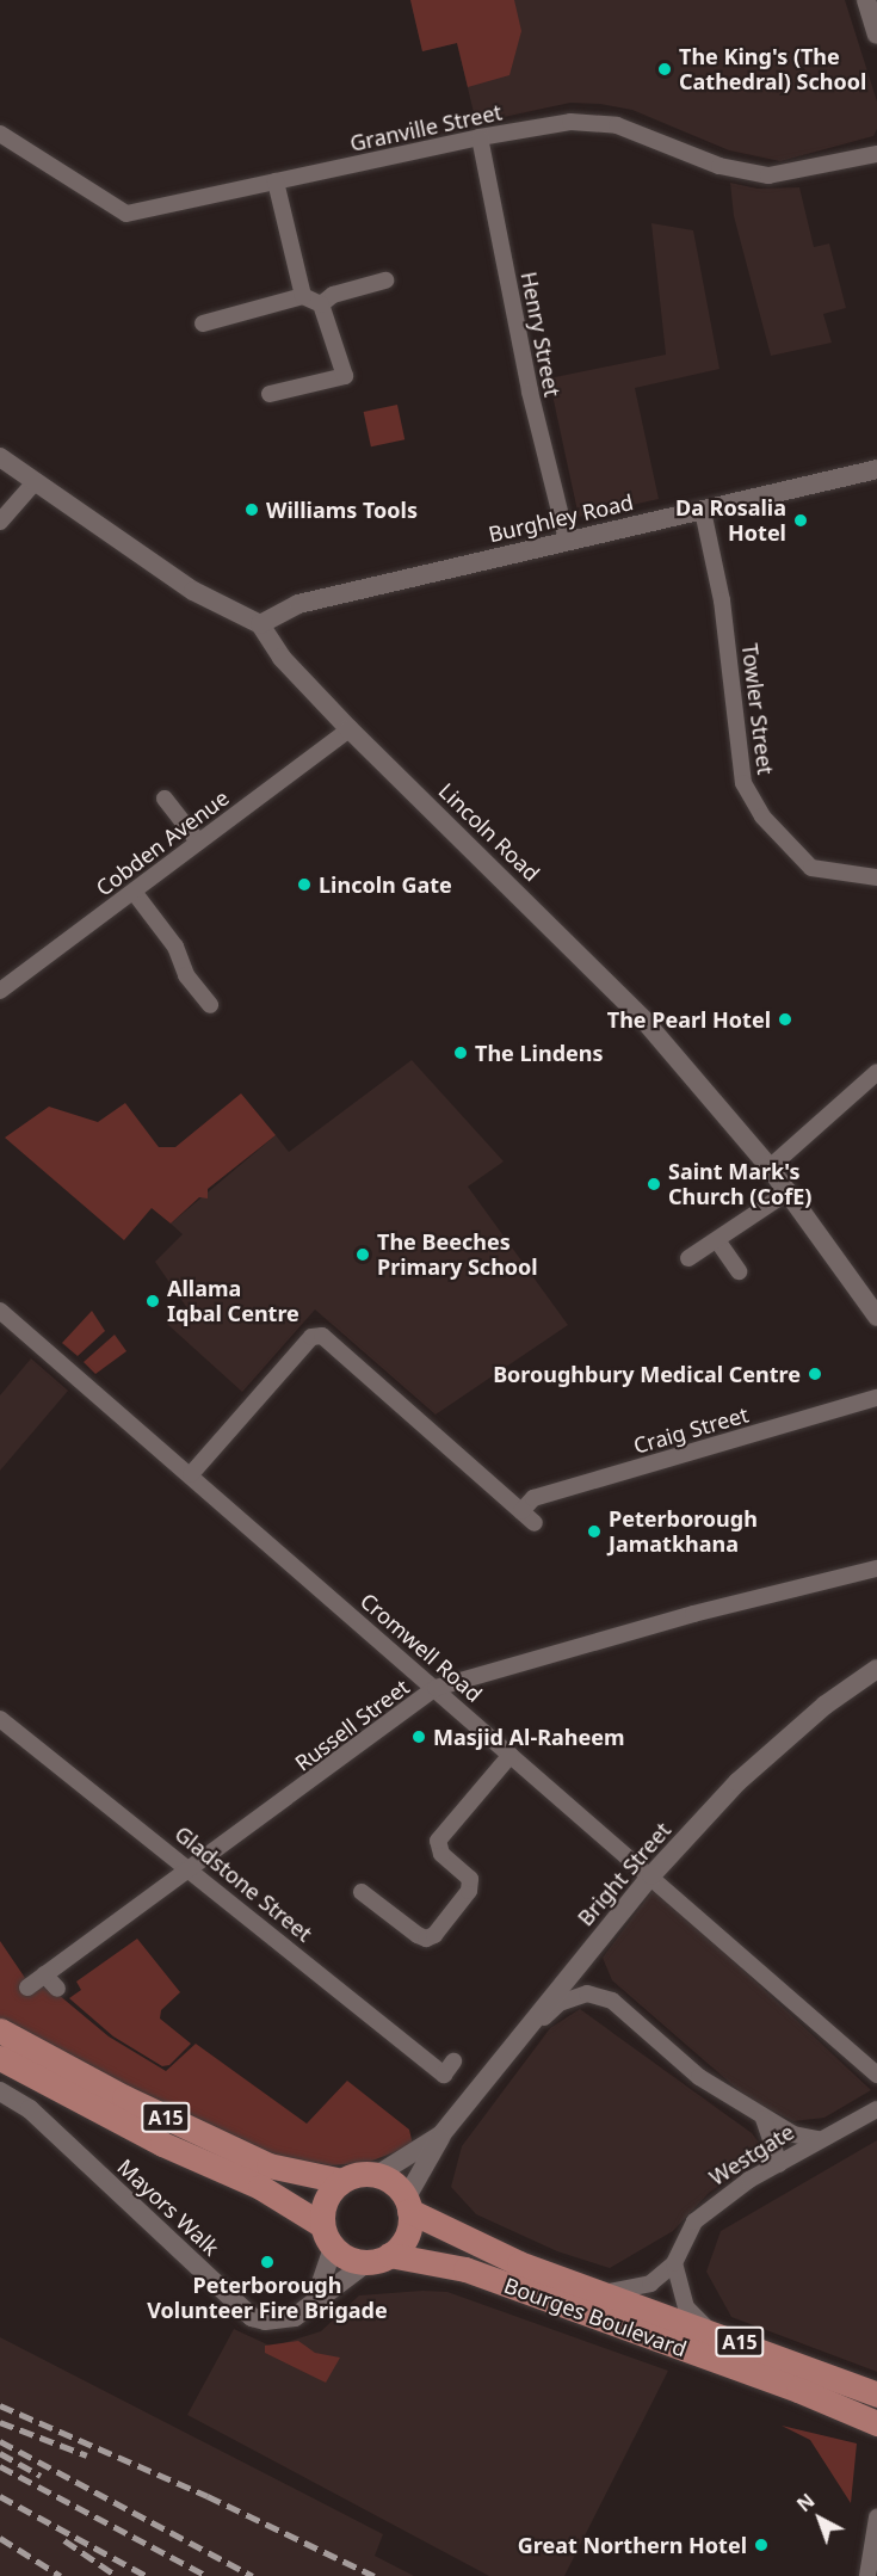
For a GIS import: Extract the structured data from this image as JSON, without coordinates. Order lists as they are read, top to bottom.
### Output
{
  "streets": {
    "main road": ["A15", "Bourges Boulevard"],
    "street": [
      "Granville Street",
      "Henry Street",
      "Burghley Road",
      "Towler Street",
      "Lincoln Road",
      "Cobden Avenue",
      "Craig Street",
      "Cromwell Road",
      "Russell Street",
      "Bright Street",
      "Gladstone Street",
      "Westgate",
      "Mayors Walk"
    ]
  },
  "crossings": [
    ["Granville Street", "Henry Street"],
    ["Henry Street", "Burghley Road"],
    ["Burghley Road", "Towler Street"],
    ["Burghley Road", "Lincoln Road"],
    ["Lincoln Road", "Cobden Avenue"],
    ["Craig Street", "Cromwell Road"],
    ["Cromwell Road", "Russell Street"],
    ["Cromwell Road", "Bright Street"],
    ["Russell Street", "Gladstone Street"],
    ["Bright Street", "A15"],
    ["Bright Street", "Mayors Walk"],
    ["Bright Street", "Bourges Boulevard"],
    ["A15", "Mayors Walk"],
    ["A15", "Bourges Boulevard"],
    ["Westgate", "Bourges Boulevard"],
    ["Mayors Walk", "Bourges Boulevard"]
  ],
  "places": [
    "The King's (The Cathedral) School",
    "Williams Tools",
    "Da Rosalia Hotel",
    "Lincoln Gate",
    "The Pearl Hotel",
    "The Lindens",
    "Saint Mark's Church (CofE)",
    "The Beeches Primary School",
    "Allama Iqbal Centre",
    "Boroughbury Medical Centre",
    "Peterborough Jamatkhana",
    "Masjid Al-Raheem",
    "Peterborough Volunteer Fire Brigade",
    "Great Northern Hotel"
  ],
  "north": "top left"
}
